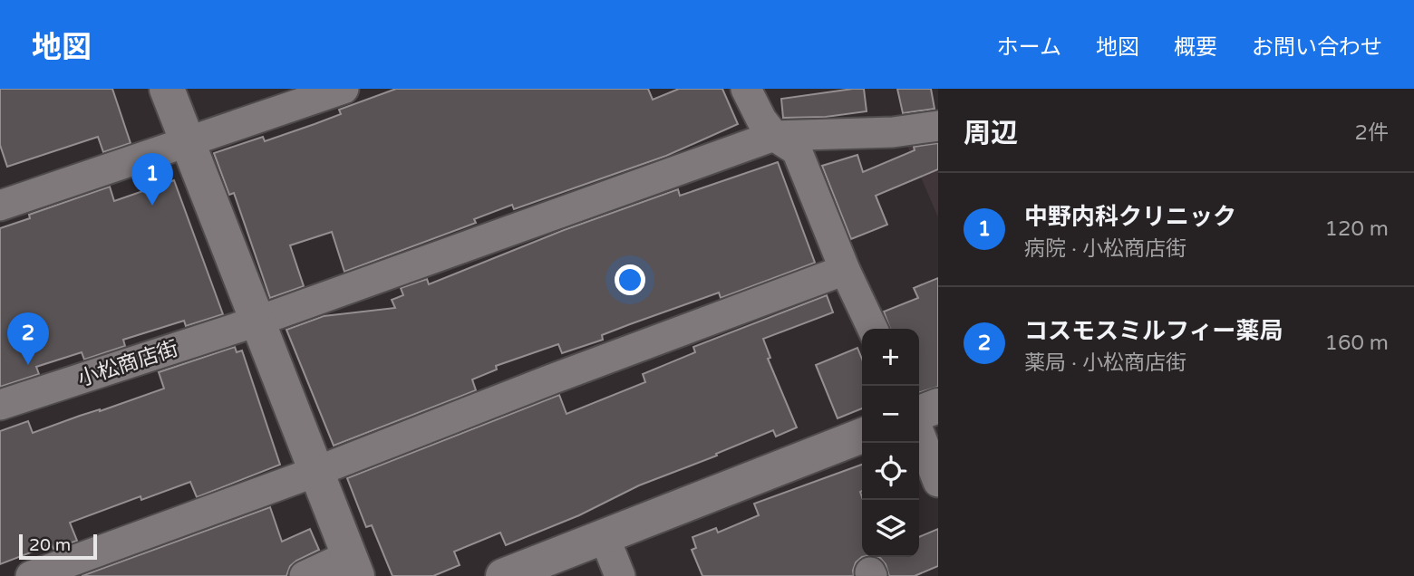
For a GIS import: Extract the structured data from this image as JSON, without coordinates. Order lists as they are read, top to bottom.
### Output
{
  "streets": {
    "street": ["小松商店街"]
  },
  "scale_bar": "20 m",
  "page": {
    "header": "地図",
    "nav": [
      "ホーム",
      "地図",
      "概要",
      "お問い合わせ"
    ],
    "heading": ["周辺", "2件"],
    "pins": ["1", "2"],
    "list": [
      {
        "mark": "1",
        "name": "中野内科クリニック",
        "note": "病院 · 小松商店街",
        "value": "120 m"
      },
      {
        "mark": "2",
        "name": "コスモスミルフィー薬局",
        "note": "薬局 · 小松商店街",
        "value": "160 m"
      }
    ],
    "map_buttons": ["+", "−"],
    "scale": "20 m"
  }
}
